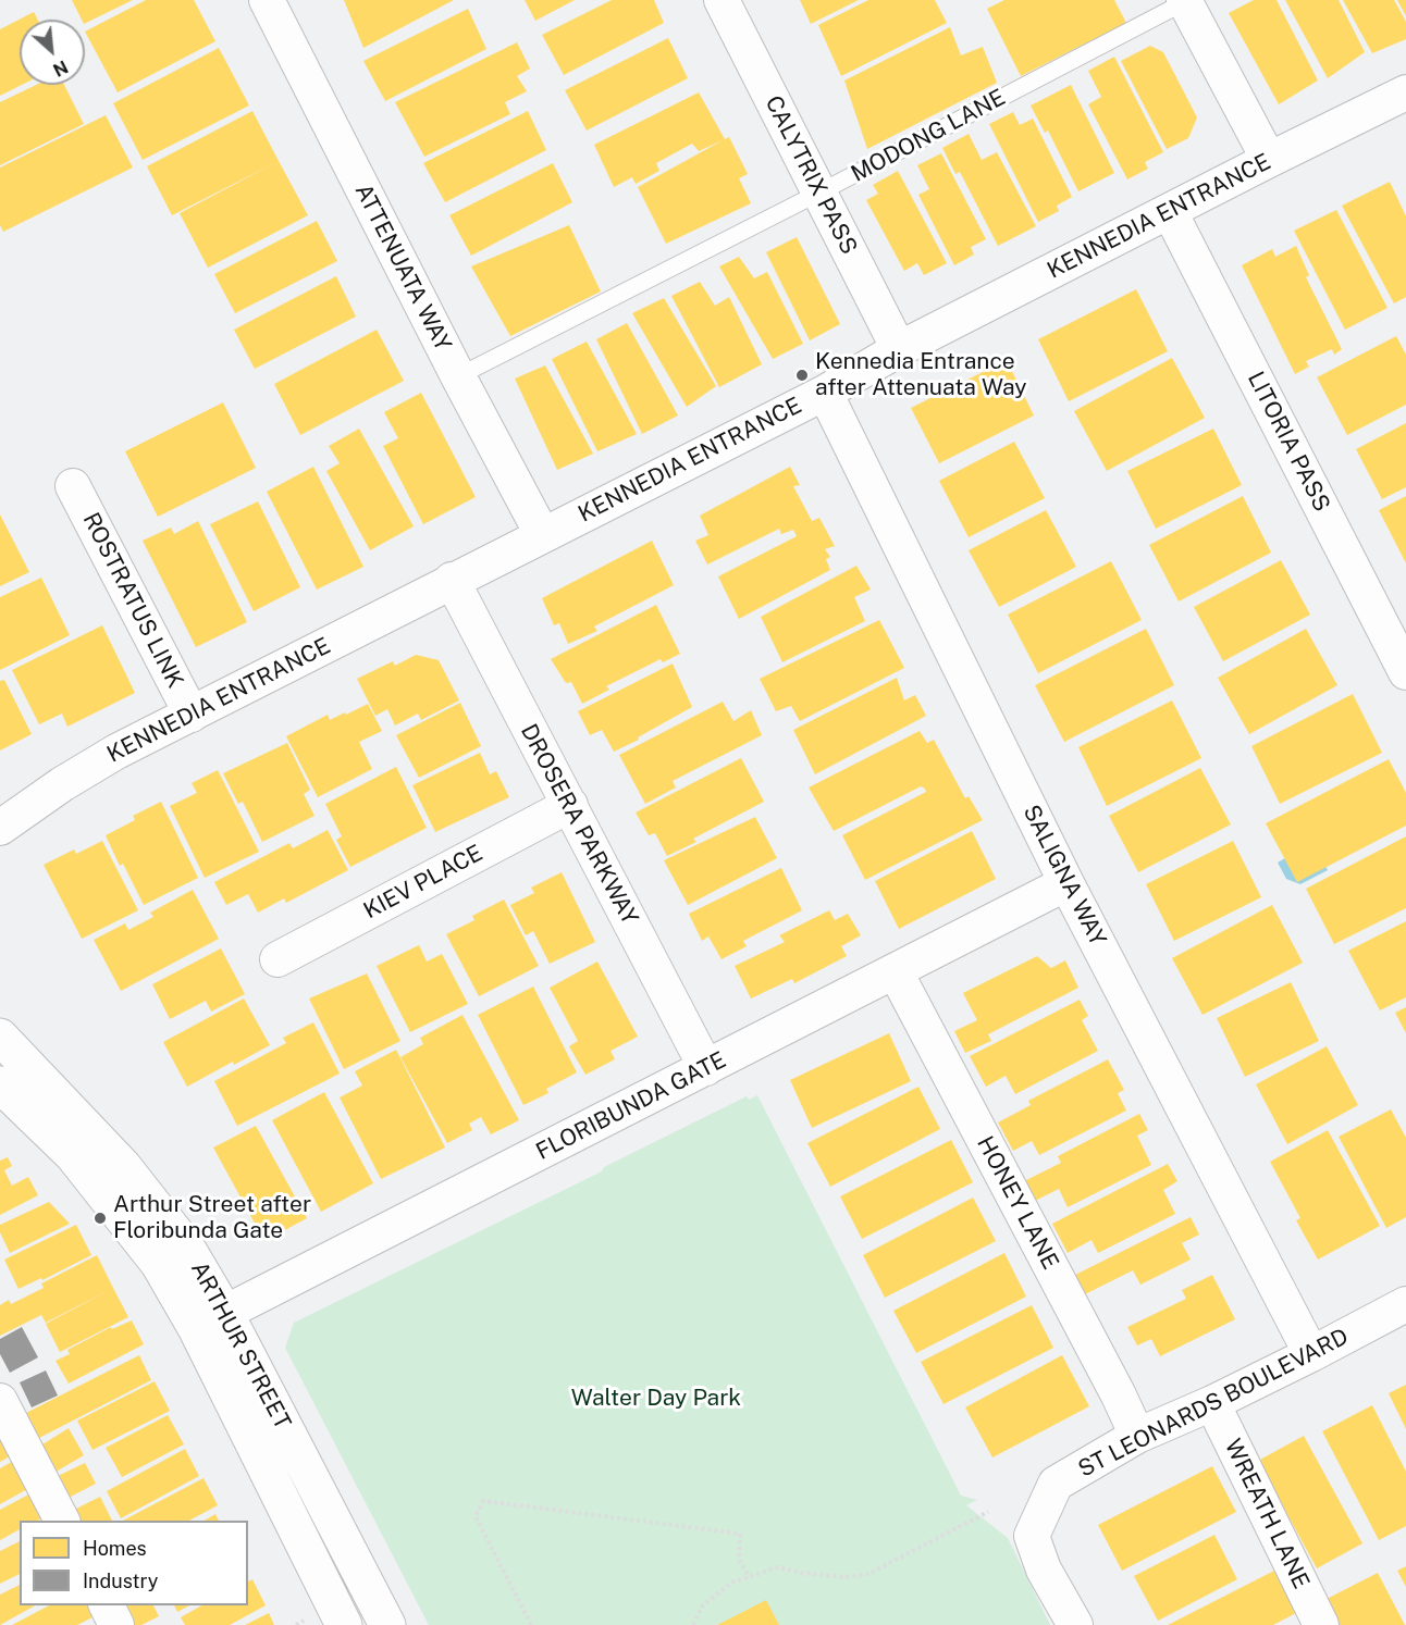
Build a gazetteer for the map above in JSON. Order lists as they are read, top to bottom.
{
  "streets": {
    "street": [
      "CALYTRIX PASS",
      "KENNEDIA ENTRANCE",
      "ATTENUATA WAY",
      "LITORIA PASS",
      "ROSTRATUS LINK",
      "DROSERA PARKWAY",
      "SALIGNA WAY",
      "KIEV PLACE",
      "FLORIBUNDA GATE",
      "HONEY LANE",
      "ARTHUR STREET",
      "ST LEONARDS BOULEVARD",
      "WREATH LANE"
    ],
    "lane": ["MODONG LANE"]
  },
  "crossings": [
    ["MODONG LANE", "CALYTRIX PASS"],
    ["MODONG LANE", "ATTENUATA WAY"],
    ["CALYTRIX PASS", "KENNEDIA ENTRANCE"],
    ["KENNEDIA ENTRANCE", "ATTENUATA WAY"],
    ["KENNEDIA ENTRANCE", "LITORIA PASS"],
    ["KENNEDIA ENTRANCE", "ROSTRATUS LINK"],
    ["KENNEDIA ENTRANCE", "DROSERA PARKWAY"],
    ["KENNEDIA ENTRANCE", "SALIGNA WAY"],
    ["DROSERA PARKWAY", "KIEV PLACE"],
    ["DROSERA PARKWAY", "FLORIBUNDA GATE"],
    ["SALIGNA WAY", "FLORIBUNDA GATE"],
    ["SALIGNA WAY", "ST LEONARDS BOULEVARD"],
    ["FLORIBUNDA GATE", "HONEY LANE"],
    ["FLORIBUNDA GATE", "ARTHUR STREET"],
    ["HONEY LANE", "ST LEONARDS BOULEVARD"],
    ["ST LEONARDS BOULEVARD", "WREATH LANE"]
  ],
  "parks": ["Walter Day Park"],
  "places": ["Kennedia Entrance after Attenuata Way", "Arthur Street after Floribunda Gate"],
  "legend": ["Homes", "Industry"],
  "north": "bottom right"
}
